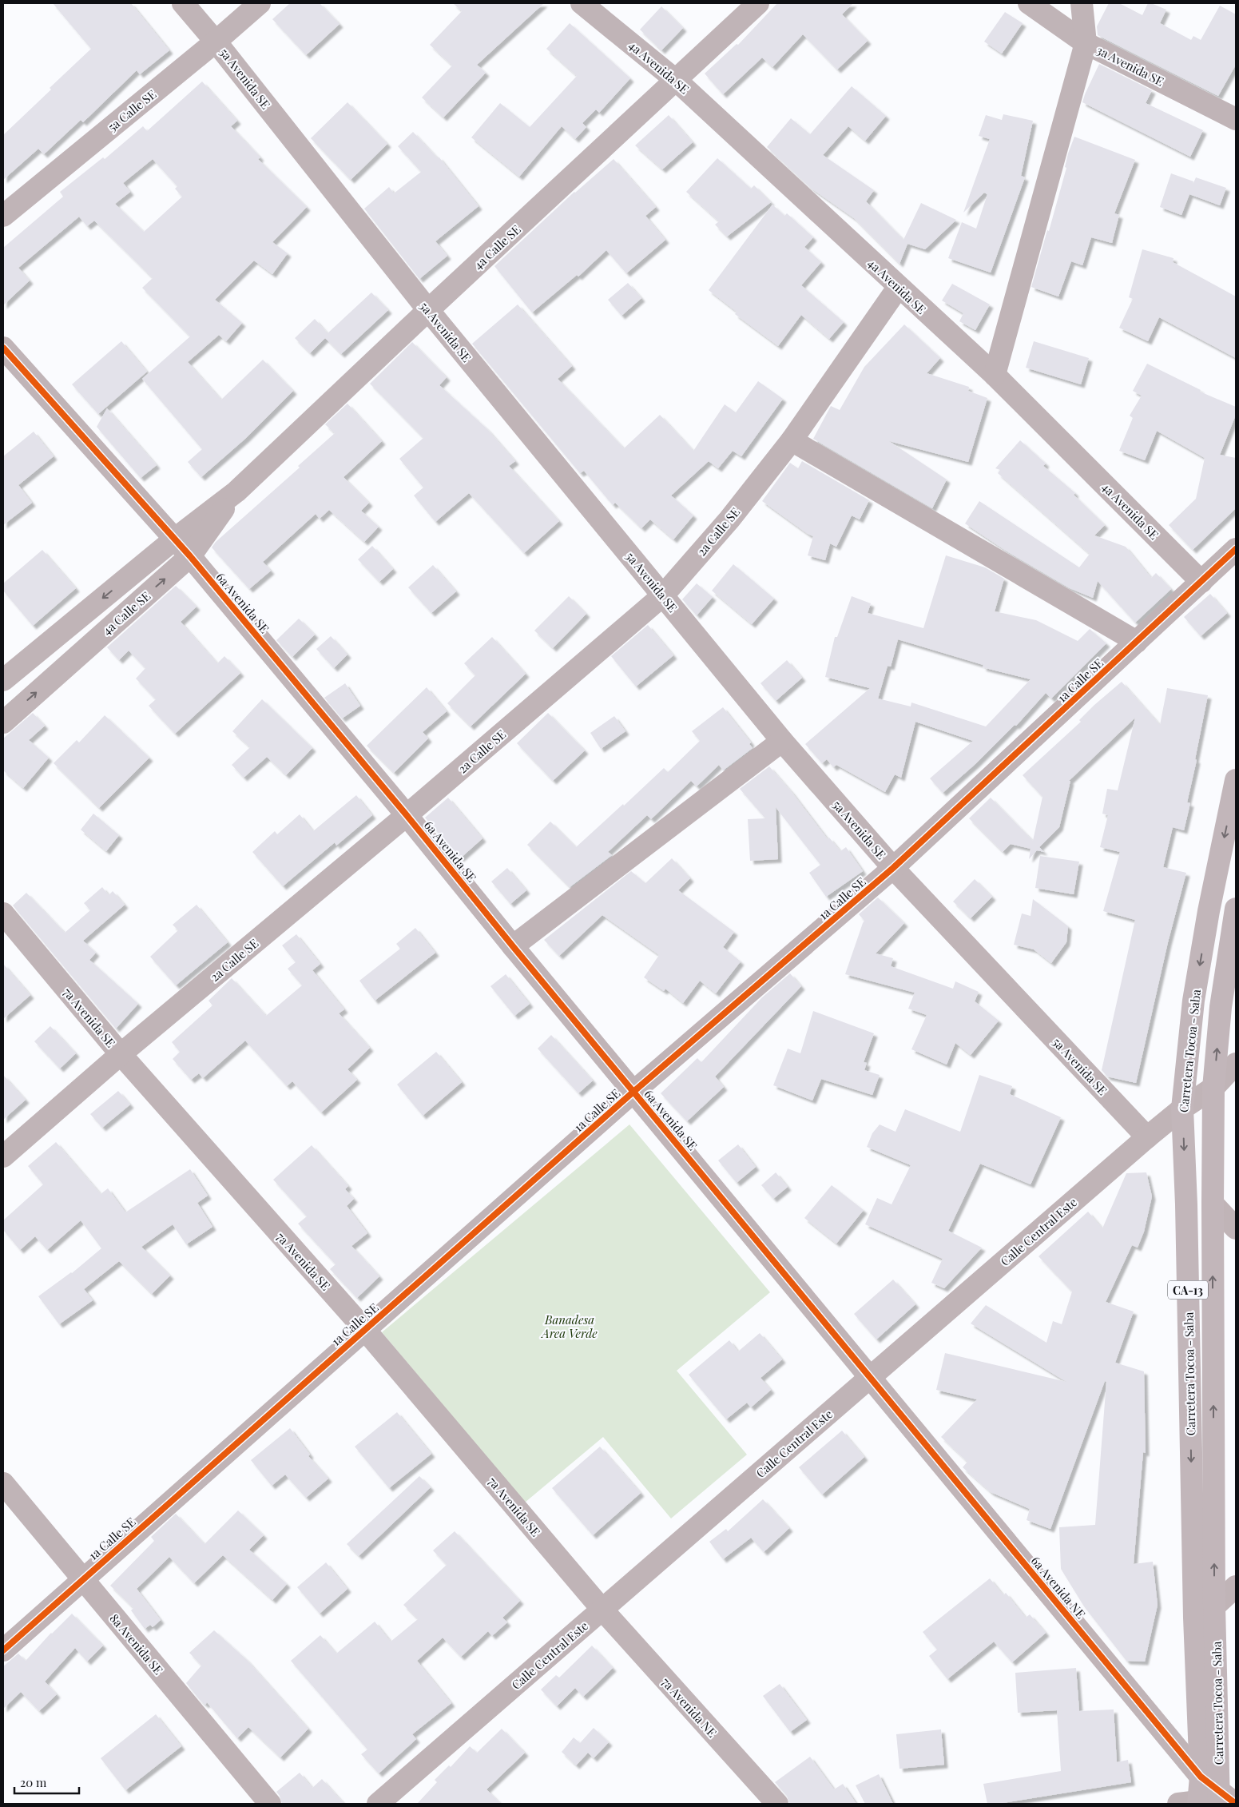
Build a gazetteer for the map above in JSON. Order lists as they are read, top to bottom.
{
  "streets": {
    "main road": ["Carretera Tocoa - Saba", "CA-13"],
    "street": [
      "3a Avenida SE",
      "4a Avenida SE",
      "5a Avenida SE",
      "5a Calle SE",
      "4a Calle SE",
      "2a Calle SE",
      "6a Avenida SE",
      "1a Calle SE",
      "7a Avenida SE",
      "Calle Central Este",
      "6a Avenida NE",
      "8a Avenida SE",
      "7a Avenida NE"
    ]
  },
  "crossings": [
    ["4a Avenida SE", "4a Calle SE"],
    ["4a Avenida SE", "2a Calle SE"],
    ["4a Avenida SE", "1a Calle SE"],
    ["5a Avenida SE", "5a Calle SE"],
    ["5a Avenida SE", "4a Calle SE"],
    ["5a Avenida SE", "2a Calle SE"],
    ["5a Avenida SE", "1a Calle SE"],
    ["5a Avenida SE", "Calle Central Este"],
    ["4a Calle SE", "6a Avenida SE"],
    ["2a Calle SE", "6a Avenida SE"],
    ["2a Calle SE", "7a Avenida SE"],
    ["6a Avenida SE", "1a Calle SE"],
    ["6a Avenida SE", "Calle Central Este"],
    ["6a Avenida SE", "6a Avenida NE"],
    ["1a Calle SE", "7a Avenida SE"],
    ["1a Calle SE", "8a Avenida SE"],
    ["7a Avenida SE", "Calle Central Este"],
    ["7a Avenida SE", "7a Avenida NE"],
    ["Carretera Tocoa - Saba", "Calle Central Este"],
    ["Carretera Tocoa - Saba", "6a Avenida NE"],
    ["Calle Central Este", "6a Avenida NE"],
    ["Calle Central Este", "7a Avenida NE"]
  ],
  "parks": ["Banadesa Area Verde"],
  "scale_bar": "20 m"
}
